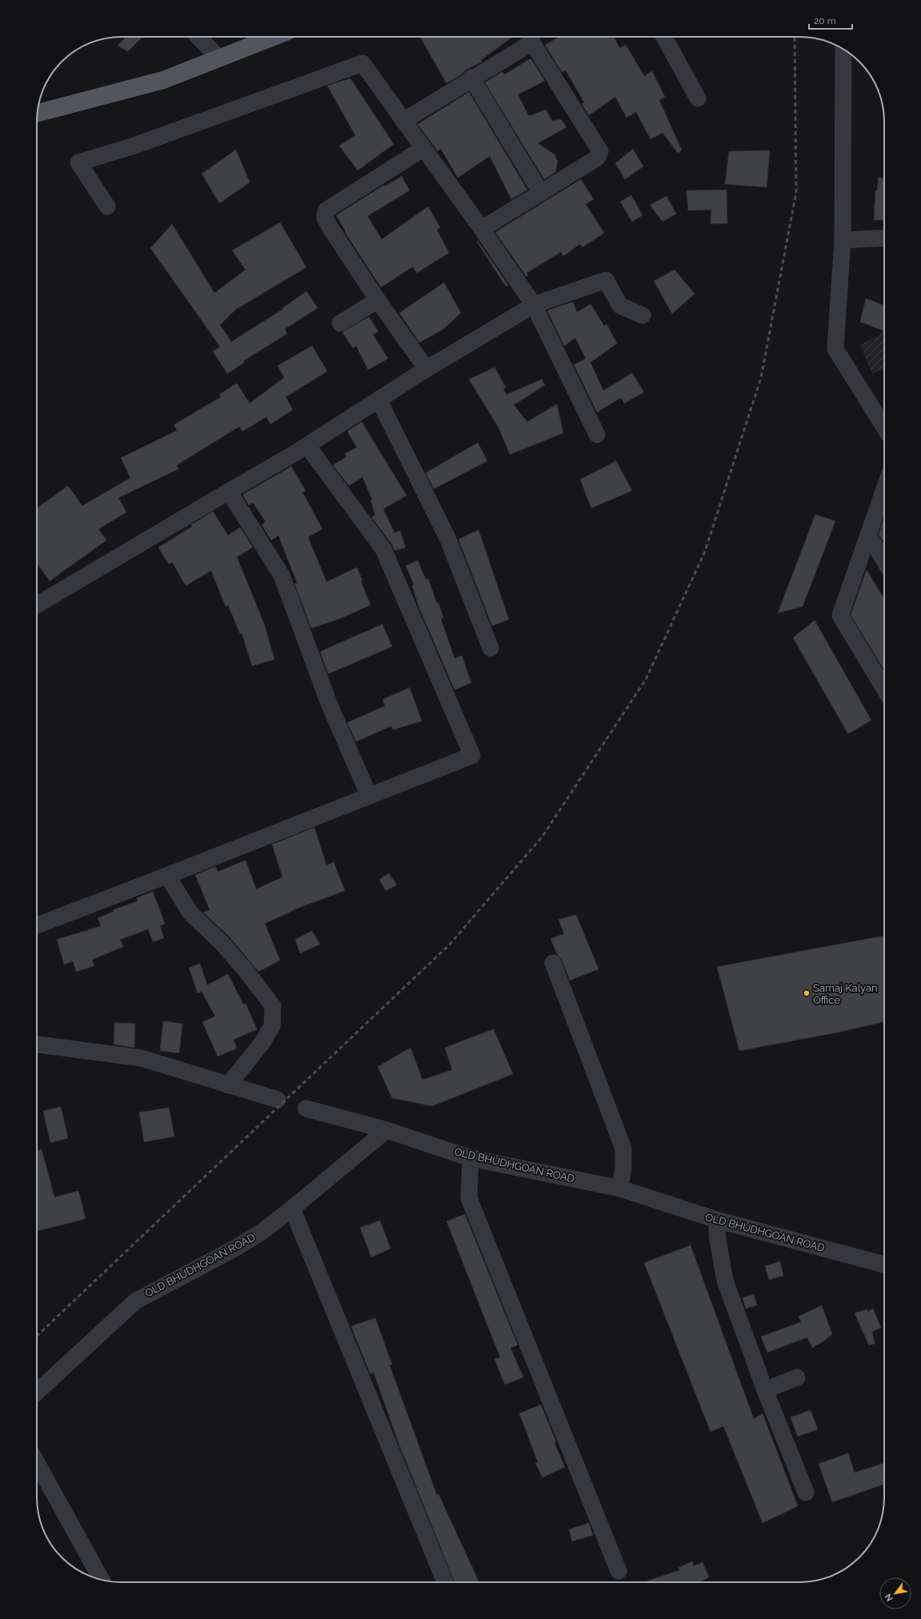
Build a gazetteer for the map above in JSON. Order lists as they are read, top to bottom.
{
  "streets": {
    "street": ["OLD BHUDHGOAN ROAD"]
  },
  "places": ["Samaj Kalyan Office"],
  "scale_bar": "20 m",
  "north": "bottom left"
}
